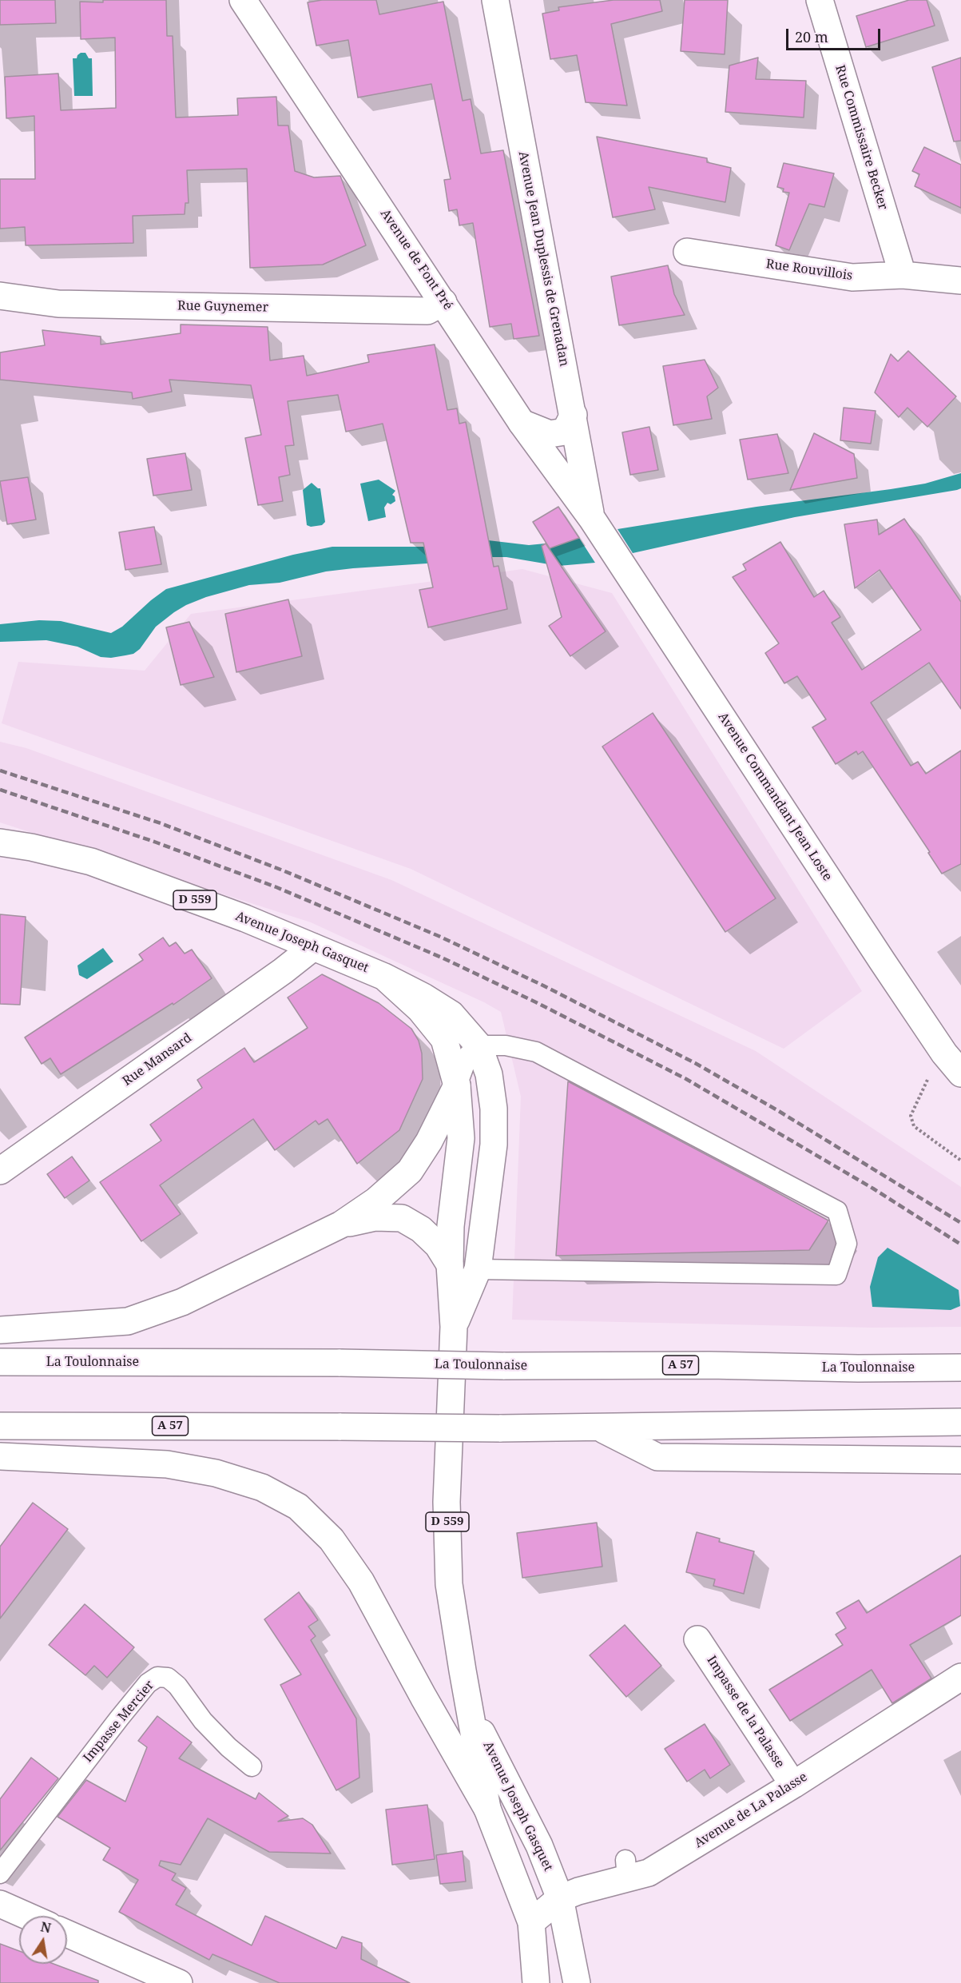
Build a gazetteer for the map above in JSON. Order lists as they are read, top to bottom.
{
  "streets": {
    "main road": [
      "Rue Commissaire Becker",
      "Avenue Jean Duplessis de Grenadan",
      "Avenue de Font Pré",
      "Rue Rouvillois",
      "Rue Guynemer",
      "Avenue Commandant Jean Loste",
      "D 559",
      "Avenue Joseph Gasquet",
      "Rue Mansard",
      "La Toulonnaise",
      "A 57",
      "Impasse de la Palasse",
      "Avenue de La Palasse"
    ],
    "lane": ["Impasse Mercier"]
  },
  "crossings": [
    ["Rue Commissaire Becker", "Rue Rouvillois"],
    ["Avenue Jean Duplessis de Grenadan", "Avenue de Font Pré"],
    ["Avenue Jean Duplessis de Grenadan", "Avenue Commandant Jean Loste"],
    ["Avenue de Font Pré", "Rue Guynemer"],
    ["Avenue de Font Pré", "Avenue Commandant Jean Loste"],
    ["Avenue Joseph Gasquet", "Rue Mansard"],
    ["Avenue Joseph Gasquet", "Avenue de La Palasse"],
    ["Impasse de la Palasse", "Avenue de La Palasse"]
  ],
  "scale_bar": "20 m",
  "north": "top"
}
